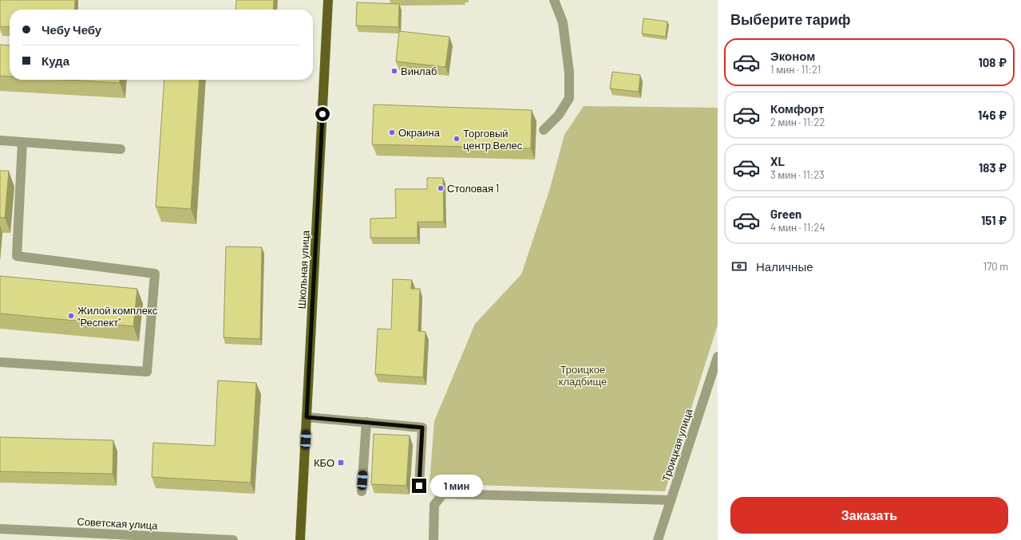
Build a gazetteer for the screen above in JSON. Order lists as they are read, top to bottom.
{
  "streets": {
    "main road": ["Школьная улица"],
    "street": ["Троицкая улица", "Советская улица"]
  },
  "parks": ["Троицкое кладбище"],
  "places": {
    "other": [
      "Винлаб",
      "Окраина",
      "Торговый центр Велес",
      "Столовая 1",
      "Жилой комплекс \"Респект\""
    ],
    "transit": ["КБО"]
  },
  "page": {
    "heading": "Выберите тариф",
    "banner": ["Чебу Чебу", "Куда"],
    "list": [
      {
        "name": "Эконом",
        "note": "1 мин · 11:21",
        "value": "108 ₽"
      },
      {
        "name": "Комфорт",
        "note": "2 мин · 11:22",
        "value": "146 ₽"
      },
      {
        "name": "XL",
        "note": "3 мин · 11:23",
        "value": "183 ₽"
      },
      {
        "name": "Green",
        "note": "4 мин · 11:24",
        "value": "151 ₽"
      }
    ],
    "pay": ["Наличные", "170 m"],
    "bubble": "1 мин",
    "buttons": "Заказать"
  }
}
